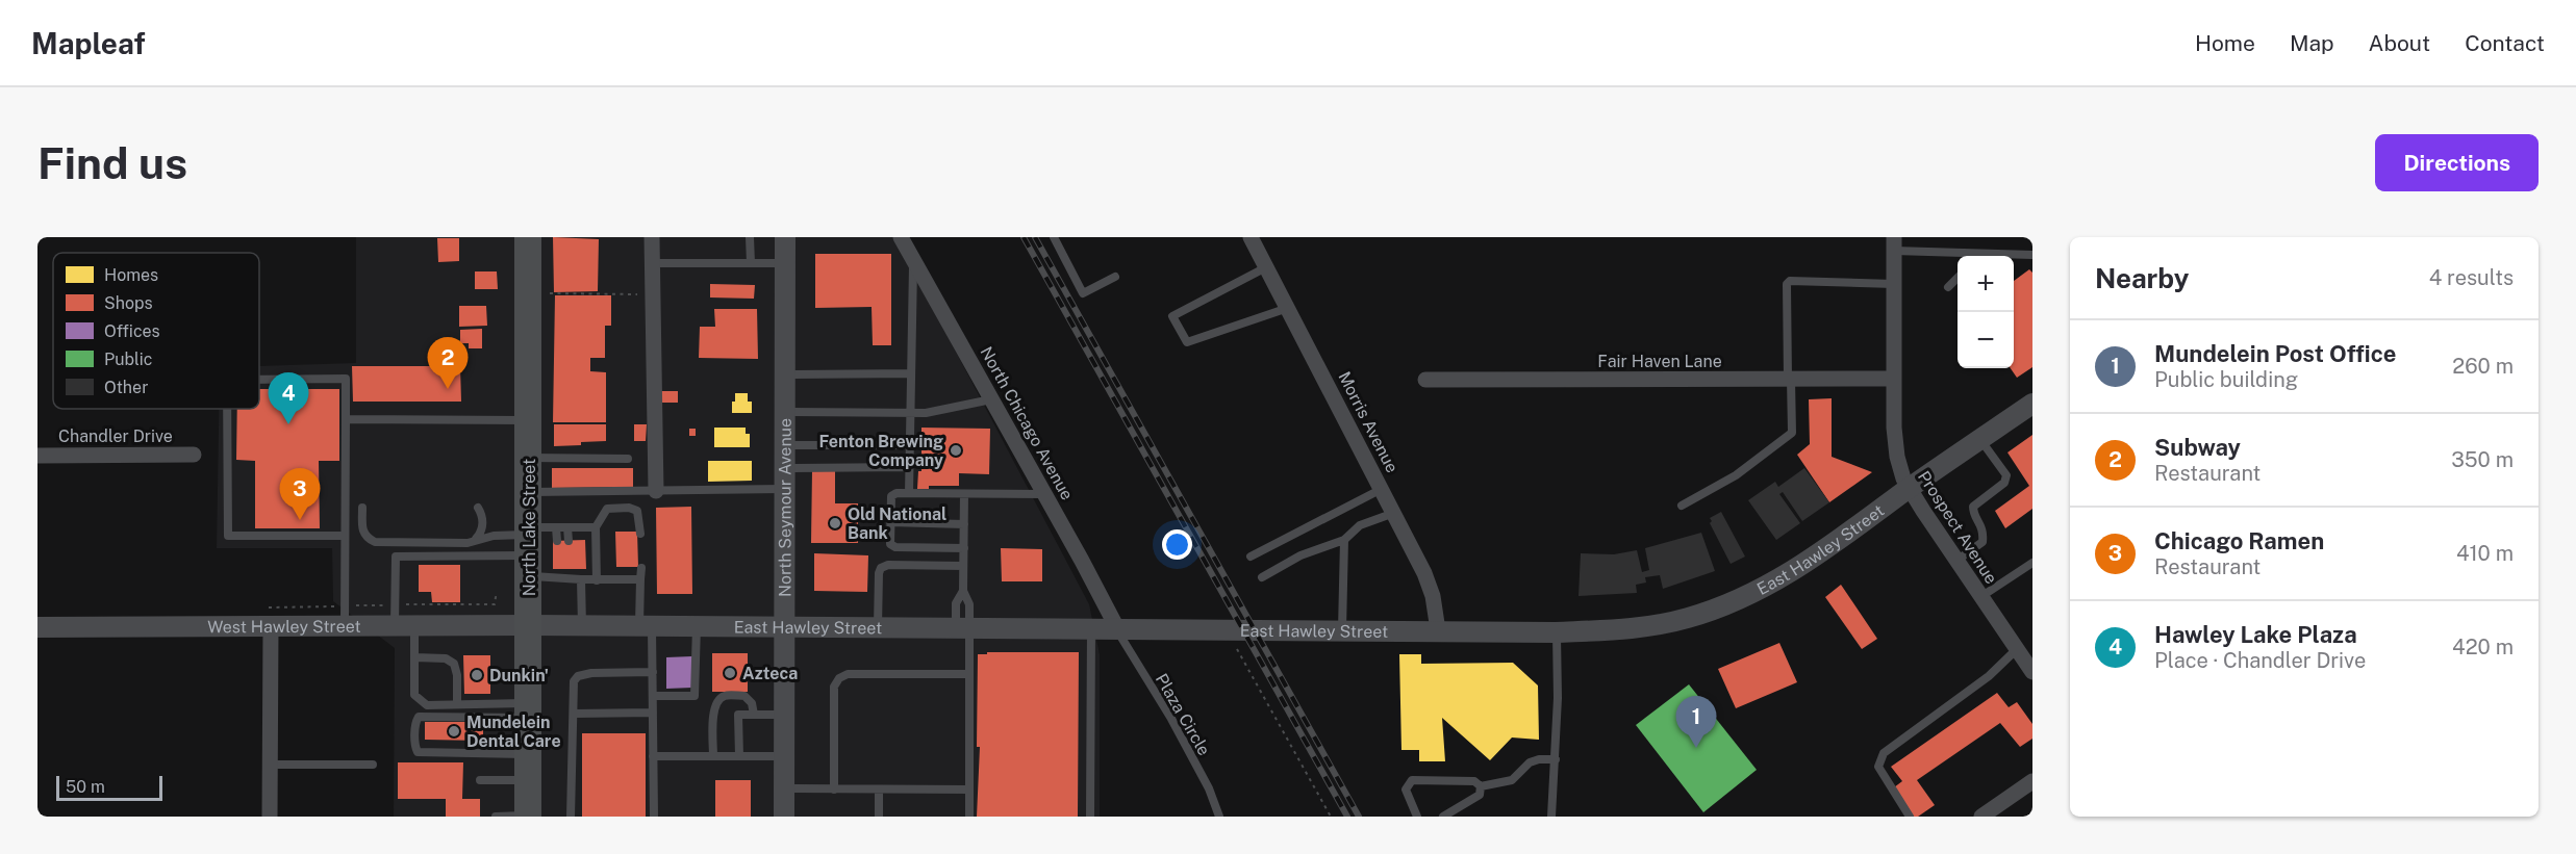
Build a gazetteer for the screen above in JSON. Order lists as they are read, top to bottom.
{
  "streets": {
    "main road": ["North Lake Street"],
    "street": [
      "Fair Haven Lane",
      "Morris Avenue",
      "North Chicago Avenue",
      "Chandler Drive",
      "North Seymour Avenue",
      "Prospect Avenue",
      "East Hawley Street",
      "West Hawley Street"
    ],
    "lane": ["Plaza Circle"]
  },
  "crossings": [
    ["Fair Haven Lane", "Prospect Avenue"],
    ["Morris Avenue", "East Hawley Street"],
    ["North Chicago Avenue", "East Hawley Street"],
    ["North Chicago Avenue", "Plaza Circle"],
    ["North Seymour Avenue", "East Hawley Street"],
    ["North Lake Street", "East Hawley Street"],
    ["North Lake Street", "West Hawley Street"],
    ["Prospect Avenue", "East Hawley Street"],
    ["East Hawley Street", "West Hawley Street"],
    ["East Hawley Street", "Plaza Circle"]
  ],
  "places": [
    "Fenton Brewing Company",
    "Old National Bank",
    "Azteca",
    "Dunkin'",
    "Mundelein Dental Care"
  ],
  "legend": [
    "Homes",
    "Shops",
    "Offices",
    "Public",
    "Other"
  ],
  "scale_bar": "50 m",
  "page": {
    "header": "Mapleaf",
    "nav": [
      "Home",
      "Map",
      "About",
      "Contact"
    ],
    "buttons": "Directions",
    "title": "Find us",
    "heading": ["Nearby", "4 results"],
    "map_buttons": ["+", "−"],
    "list": [
      {
        "mark": "1",
        "name": "Mundelein Post Office",
        "note": "Public building",
        "value": "260 m"
      },
      {
        "mark": "2",
        "name": "Subway",
        "note": "Restaurant",
        "value": "350 m"
      },
      {
        "mark": "3",
        "name": "Chicago Ramen",
        "note": "Restaurant",
        "value": "410 m"
      },
      {
        "mark": "4",
        "name": "Hawley Lake Plaza",
        "note": "Place · Chandler Drive",
        "value": "420 m"
      }
    ],
    "pins": [
      "2",
      "4",
      "3",
      "1"
    ],
    "scale": "50 m"
  }
}
